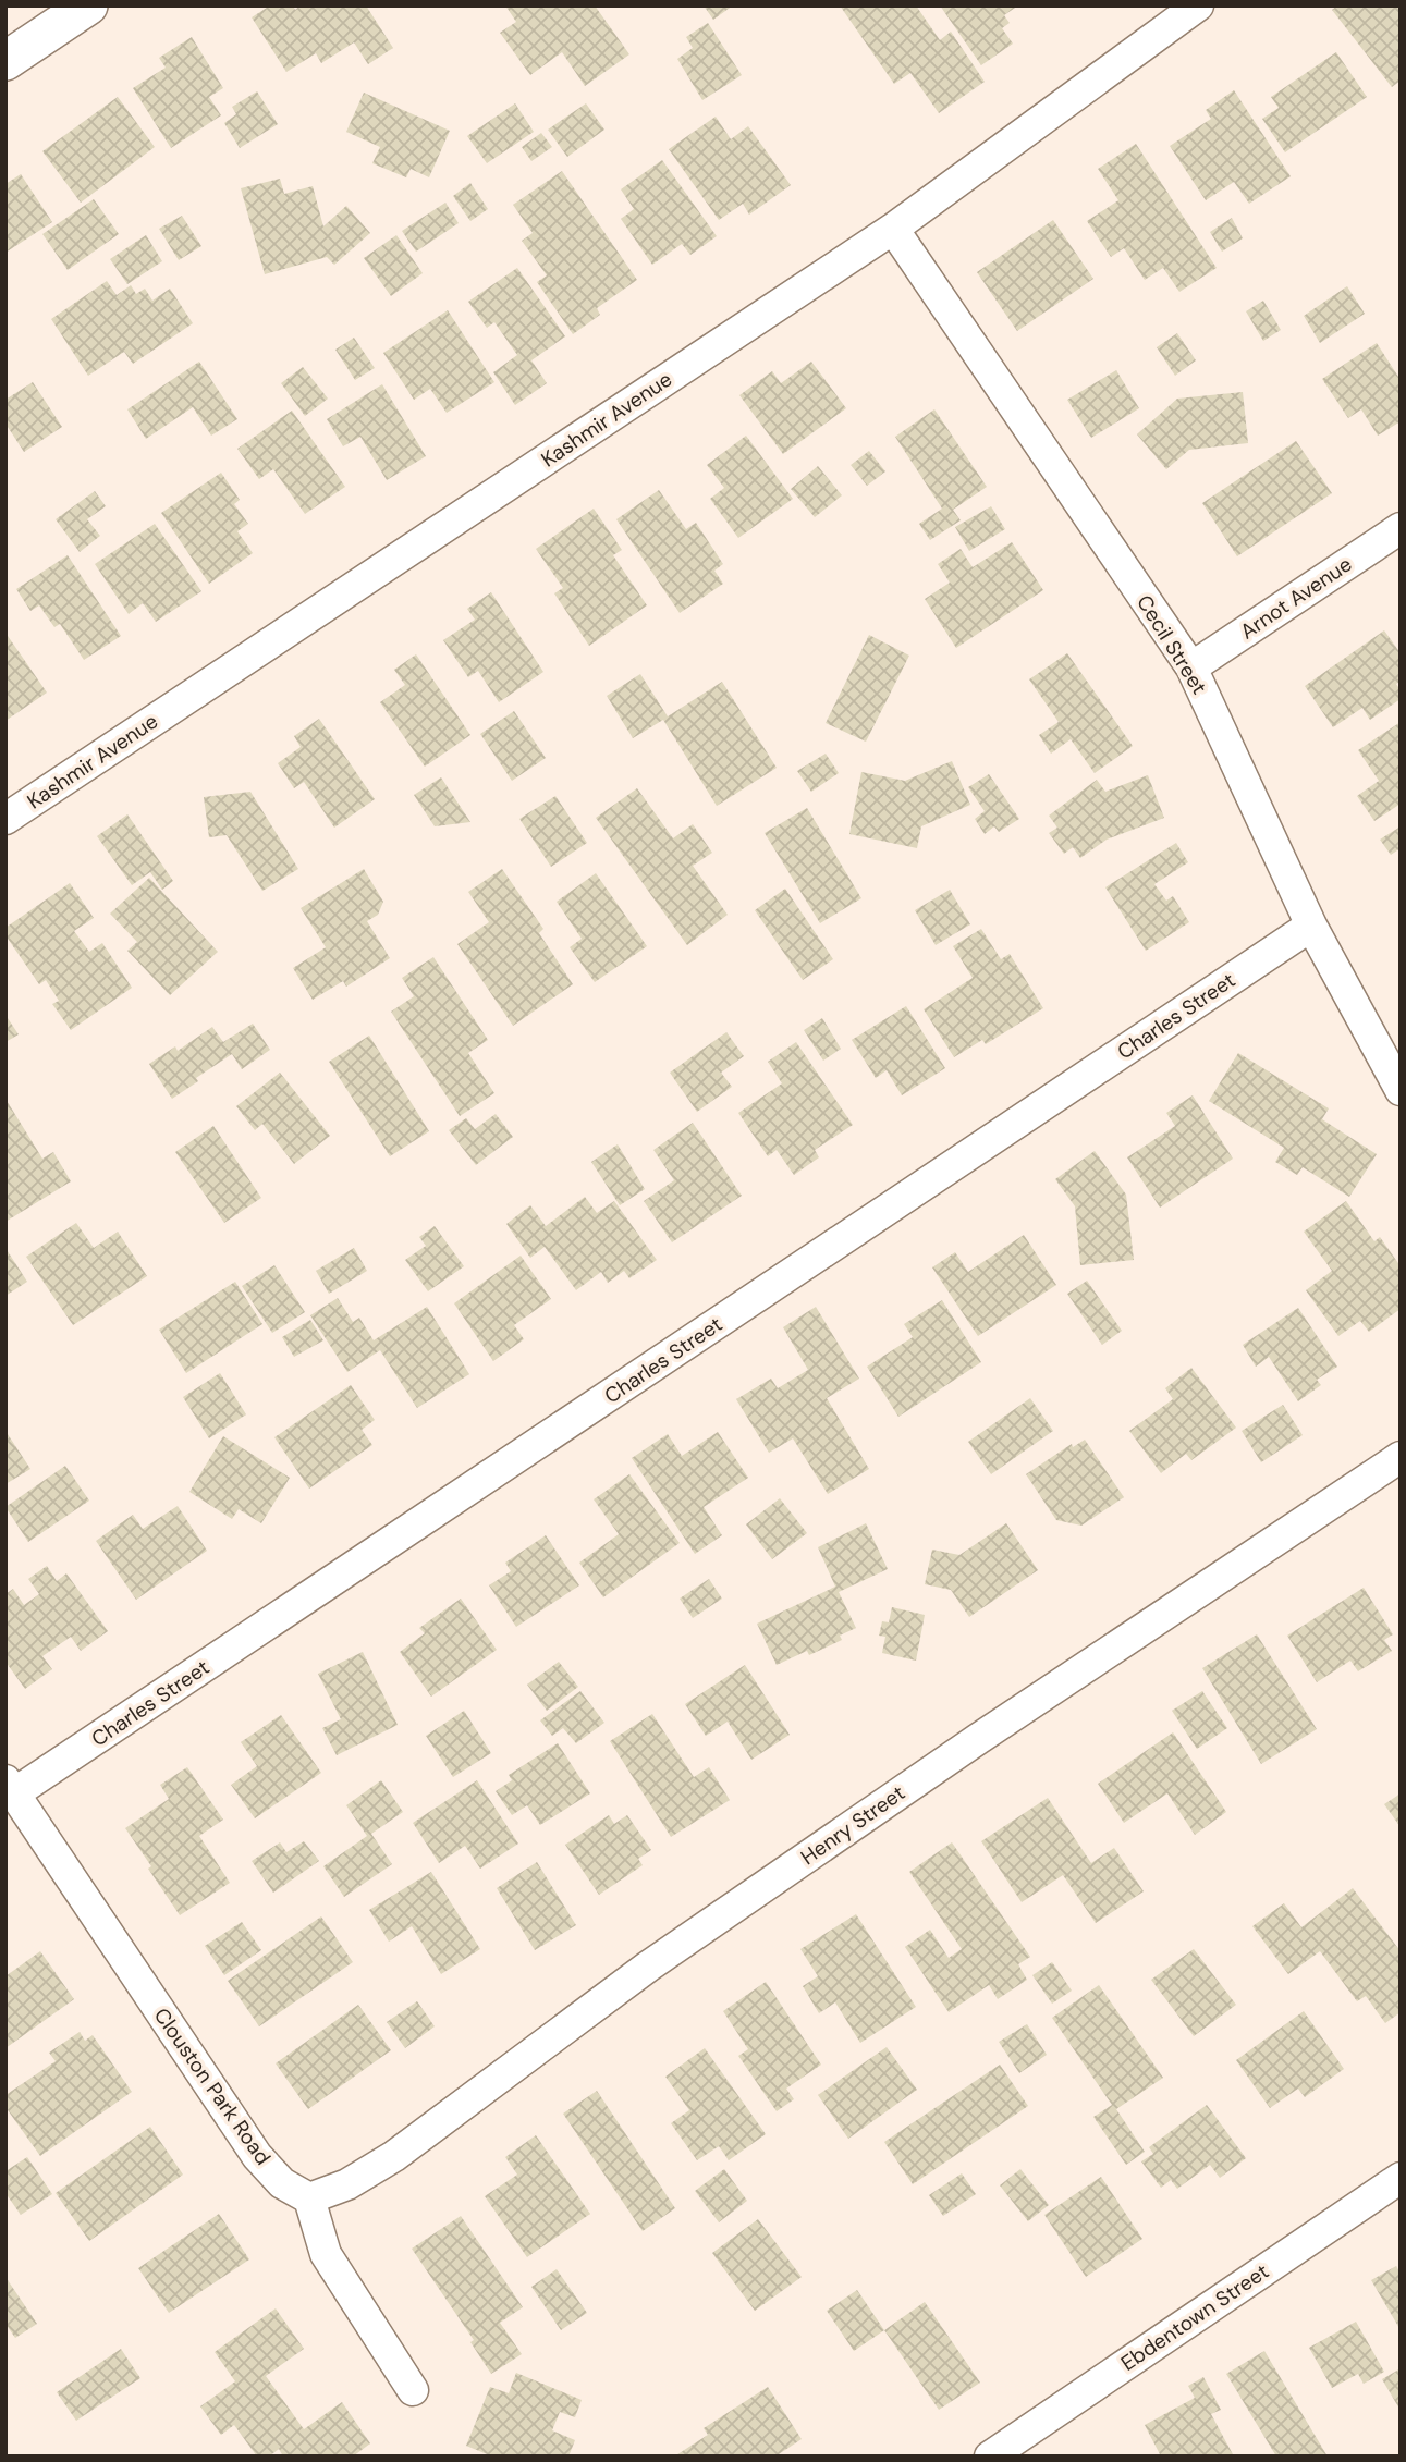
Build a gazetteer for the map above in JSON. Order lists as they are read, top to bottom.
{
  "streets": {
    "street": [
      "Kashmir Avenue",
      "Arnot Avenue",
      "Cecil Street",
      "Charles Street",
      "Henry Street",
      "Clouston Park Road",
      "Ebdentown Street"
    ]
  },
  "crossings": [
    ["Kashmir Avenue", "Cecil Street"],
    ["Arnot Avenue", "Cecil Street"],
    ["Cecil Street", "Charles Street"],
    ["Charles Street", "Clouston Park Road"],
    ["Henry Street", "Clouston Park Road"]
  ]
}
